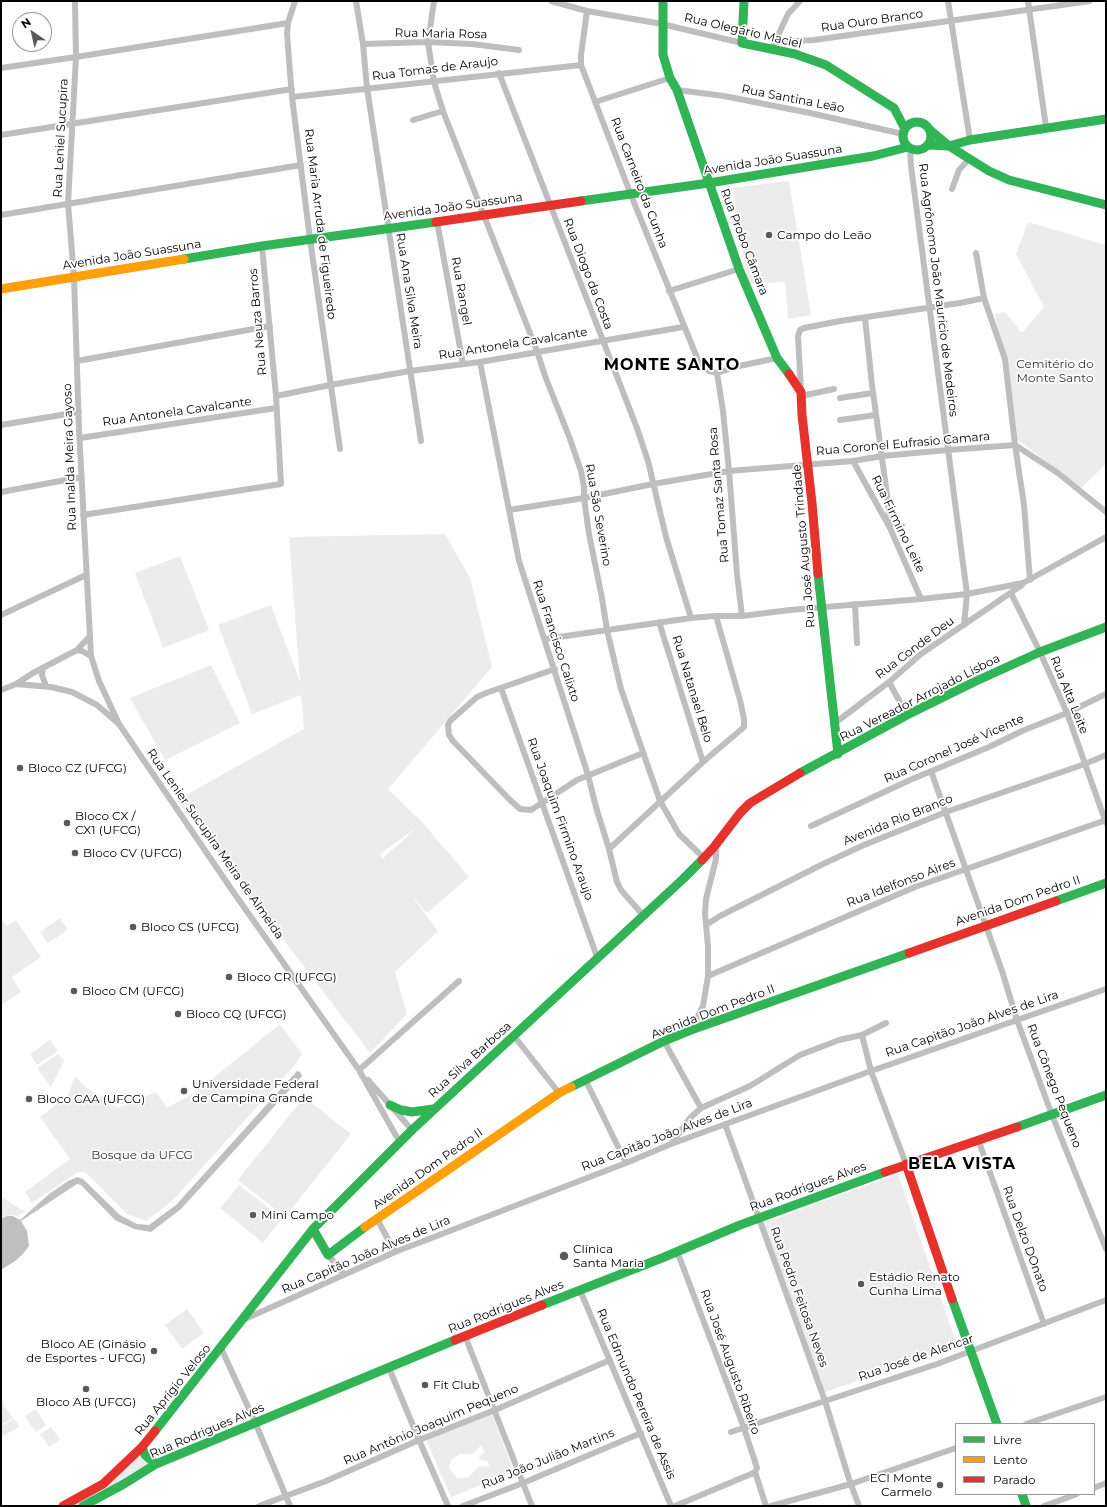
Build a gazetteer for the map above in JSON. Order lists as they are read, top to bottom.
{
  "streets": {
    "main road": [
      "Rua Olegário Maciel",
      "Avenida João Suassuna",
      "Rua Probo Câmara",
      "Rua José Augusto Trindade",
      "Rua Vereador Arrojado Lisboa",
      "Avenida Dom Pedro II",
      "Rua Silva Barbosa",
      "Rua Rodrigues Alves",
      "Rua Aprígio Veloso"
    ],
    "street": [
      "Rua Ouro Branco",
      "Rua Maria Rosa",
      "Rua Tomas de Araujo",
      "Rua Santina Leão",
      "Rua Leniel Sucupira",
      "Rua Carneiro da Cunha",
      "Rua Maria Arruda de Figueiredo",
      "Rua Diogo da Costa",
      "Rua Agrônomo João Maurício de Medeiros",
      "Rua Ana Silva Meira",
      "Rua Rangel",
      "Rua Neuza Barros",
      "Rua Antonela Cavalcante",
      "Rua Coronel Eufrasio Camara",
      "Rua Inalda Meira Gayoso",
      "Rua Tomaz Santa Rosa",
      "Rua São Severino",
      "Rua Firmino Leite",
      "Rua Francisco Calixto",
      "Rua Conde Deu",
      "Rua Natanael Belo",
      "Rua Alta Leite",
      "Rua Coronel José Vicente",
      "Rua Joaquim Firmino Araujo",
      "Avenida Rio Branco",
      "Rua Lenier Sucupira Meira de Almeida",
      "Rua Idelfonso Aires",
      "Rua Capitão João Alves de Lira",
      "Rua Cônego Pequeno",
      "Rua Delzo DOnato",
      "Rua Pedro Feitosa Neves",
      "Rua José de Alencar",
      "Rua José Augusto Ribeiro",
      "Rua Edmundo Pereira de Assis",
      "Rua Antônio Joaquim Pequeno",
      "Rua João Julião Martins"
    ]
  },
  "crossings": [
    ["Rua Ouro Branco", "Rua Olegário Maciel"],
    ["Rua Olegário Maciel", "Rua Santina Leão"],
    ["Rua Olegário Maciel", "Avenida João Suassuna"],
    ["Rua Olegário Maciel", "Rua Carneiro da Cunha"],
    ["Rua Olegário Maciel", "Rua Probo Câmara"],
    ["Rua Olegário Maciel", "Rua Agrônomo João Maurício de Medeiros"],
    ["Rua Maria Rosa", "Rua Ana Silva Meira"],
    ["Rua Maria Rosa", "Rua São Severino"],
    ["Rua Tomas de Araujo", "Rua Carneiro da Cunha"],
    ["Rua Tomas de Araujo", "Rua Maria Arruda de Figueiredo"],
    ["Rua Tomas de Araujo", "Rua Diogo da Costa"],
    ["Rua Tomas de Araujo", "Rua Ana Silva Meira"],
    ["Rua Tomas de Araujo", "Rua São Severino"],
    ["Rua Santina Leão", "Avenida João Suassuna"],
    ["Rua Santina Leão", "Rua Probo Câmara"],
    ["Rua Santina Leão", "Rua Agrônomo João Maurício de Medeiros"],
    ["Rua Leniel Sucupira", "Avenida João Suassuna"],
    ["Rua Leniel Sucupira", "Rua Inalda Meira Gayoso"],
    ["Avenida João Suassuna", "Rua Carneiro da Cunha"],
    ["Avenida João Suassuna", "Rua Maria Arruda de Figueiredo"],
    ["Avenida João Suassuna", "Rua Probo Câmara"],
    ["Avenida João Suassuna", "Rua Diogo da Costa"],
    ["Avenida João Suassuna", "Rua Agrônomo João Maurício de Medeiros"],
    ["Avenida João Suassuna", "Rua Ana Silva Meira"],
    ["Avenida João Suassuna", "Rua Rangel"],
    ["Avenida João Suassuna", "Rua Neuza Barros"],
    ["Avenida João Suassuna", "Rua Inalda Meira Gayoso"],
    ["Avenida João Suassuna", "Rua São Severino"],
    ["Rua Carneiro da Cunha", "Rua Antonela Cavalcante"],
    ["Rua Carneiro da Cunha", "Rua Tomaz Santa Rosa"],
    ["Rua Maria Arruda de Figueiredo", "Rua Antonela Cavalcante"],
    ["Rua Probo Câmara", "Rua José Augusto Trindade"],
    ["Rua Diogo da Costa", "Rua Antonela Cavalcante"],
    ["Rua Diogo da Costa", "Rua Coronel Eufrasio Camara"],
    ["Rua Agrônomo João Maurício de Medeiros", "Rua Coronel Eufrasio Camara"],
    ["Rua Agrônomo João Maurício de Medeiros", "Rua Conde Deu"],
    ["Rua Ana Silva Meira", "Rua Antonela Cavalcante"],
    ["Rua Rangel", "Rua Antonela Cavalcante"],
    ["Rua Neuza Barros", "Rua Antonela Cavalcante"],
    ["Rua Neuza Barros", "Rua Inalda Meira Gayoso"],
    ["Rua Antonela Cavalcante", "Rua Inalda Meira Gayoso"],
    ["Rua Antonela Cavalcante", "Rua São Severino"],
    ["Rua Antonela Cavalcante", "Rua Francisco Calixto"],
    ["Rua Coronel Eufrasio Camara", "Rua Tomaz Santa Rosa"],
    ["Rua Coronel Eufrasio Camara", "Rua São Severino"],
    ["Rua Coronel Eufrasio Camara", "Rua Firmino Leite"],
    ["Rua Coronel Eufrasio Camara", "Rua José Augusto Trindade"],
    ["Rua Coronel Eufrasio Camara", "Rua Francisco Calixto"],
    ["Rua Inalda Meira Gayoso", "Rua Lenier Sucupira Meira de Almeida"],
    ["Rua São Severino", "Rua Silva Barbosa"],
    ["Rua José Augusto Trindade", "Rua Conde Deu"],
    ["Rua José Augusto Trindade", "Rua Vereador Arrojado Lisboa"],
    ["Rua Francisco Calixto", "Rua Silva Barbosa"],
    ["Rua Conde Deu", "Rua Alta Leite"],
    ["Rua Alta Leite", "Rua Vereador Arrojado Lisboa"],
    ["Rua Alta Leite", "Rua Coronel José Vicente"],
    ["Rua Alta Leite", "Avenida Rio Branco"],
    ["Rua Alta Leite", "Rua Idelfonso Aires"],
    ["Rua Vereador Arrojado Lisboa", "Rua Silva Barbosa"],
    ["Rua Coronel José Vicente", "Rua Cônego Pequeno"],
    ["Rua Joaquim Firmino Araujo", "Rua Silva Barbosa"],
    ["Avenida Rio Branco", "Rua Cônego Pequeno"],
    ["Rua Lenier Sucupira Meira de Almeida", "Rua Silva Barbosa"],
    ["Rua Idelfonso Aires", "Rua Cônego Pequeno"],
    ["Avenida Dom Pedro II", "Rua Cônego Pequeno"],
    ["Rua Capitão João Alves de Lira", "Rua Silva Barbosa"],
    ["Rua Capitão João Alves de Lira", "Rua Cônego Pequeno"],
    ["Rua Capitão João Alves de Lira", "Rua Pedro Feitosa Neves"],
    ["Rua Silva Barbosa", "Rua Aprígio Veloso"],
    ["Rua Cônego Pequeno", "Rua Rodrigues Alves"],
    ["Rua Rodrigues Alves", "Rua Delzo DOnato"],
    ["Rua Rodrigues Alves", "Rua Pedro Feitosa Neves"],
    ["Rua Rodrigues Alves", "Rua José Augusto Ribeiro"],
    ["Rua Rodrigues Alves", "Rua Aprígio Veloso"],
    ["Rua Rodrigues Alves", "Rua Edmundo Pereira de Assis"],
    ["Rua Delzo DOnato", "Rua José de Alencar"],
    ["Rua Pedro Feitosa Neves", "Rua José de Alencar"],
    ["Rua José de Alencar", "Rua José Augusto Ribeiro"],
    ["Rua Edmundo Pereira de Assis", "Rua Antônio Joaquim Pequeno"],
    ["Rua Edmundo Pereira de Assis", "Rua João Julião Martins"]
  ],
  "districts": ["MONTE SANTO", "BELA VISTA"],
  "parks": ["Cemitério do Monte Santo", "Bosque da UFCG"],
  "places": [
    "Campo do Leão",
    "Bloco CZ (UFCG)",
    "Bloco CX / CX1 (UFCG)",
    "Bloco CV (UFCG)",
    "Bloco CS (UFCG)",
    "Bloco CR (UFCG)",
    "Bloco CM (UFCG)",
    "Bloco CQ (UFCG)",
    "Universidade Federal de Campina Grande",
    "Bloco CAA (UFCG)",
    "Mini Campo",
    "Clínica Santa Maria",
    "Estádio Renato Cunha Lima",
    "Bloco AE (Ginásio de Esportes - UFCG)",
    "Fit Club",
    "Bloco AB (UFCG)",
    "ECI Monte Carmelo"
  ],
  "legend": ["Livre", "Lento", "Parado"],
  "north": "top left"
}
